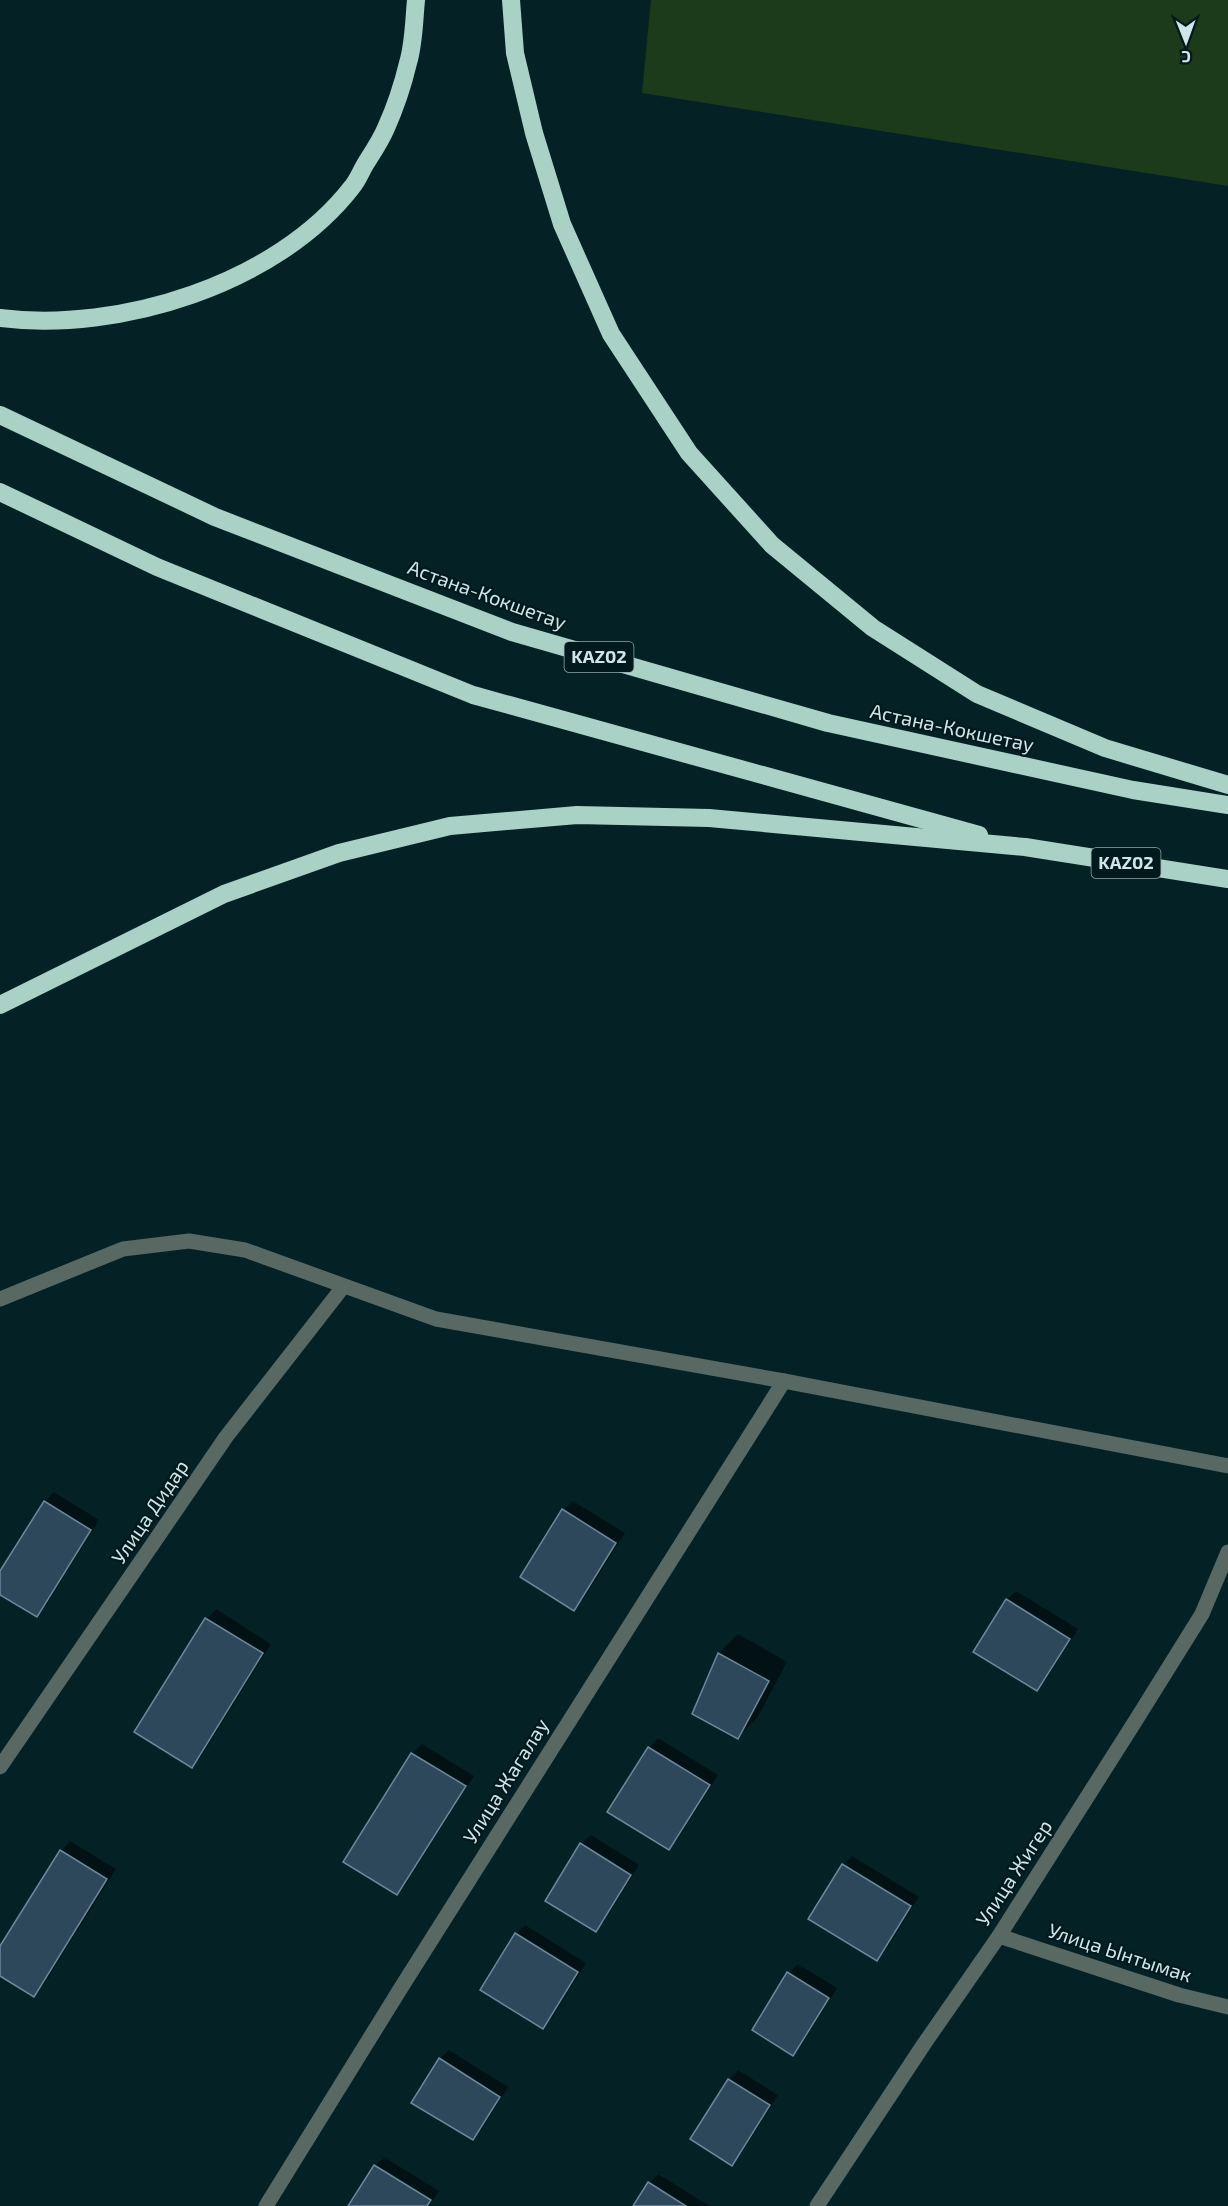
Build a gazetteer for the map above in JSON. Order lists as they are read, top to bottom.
{
  "streets": {
    "highway": ["Астана-Кокшетау", "KАZ02"],
    "street": [
      "Улица Дидар",
      "Улица Жагалау",
      "Улица Жигер",
      "Улица Ынтымак"
    ]
  },
  "crossings": [
    ["Улица Жигер", "Улица Ынтымак"]
  ],
  "north": "bottom"
}
